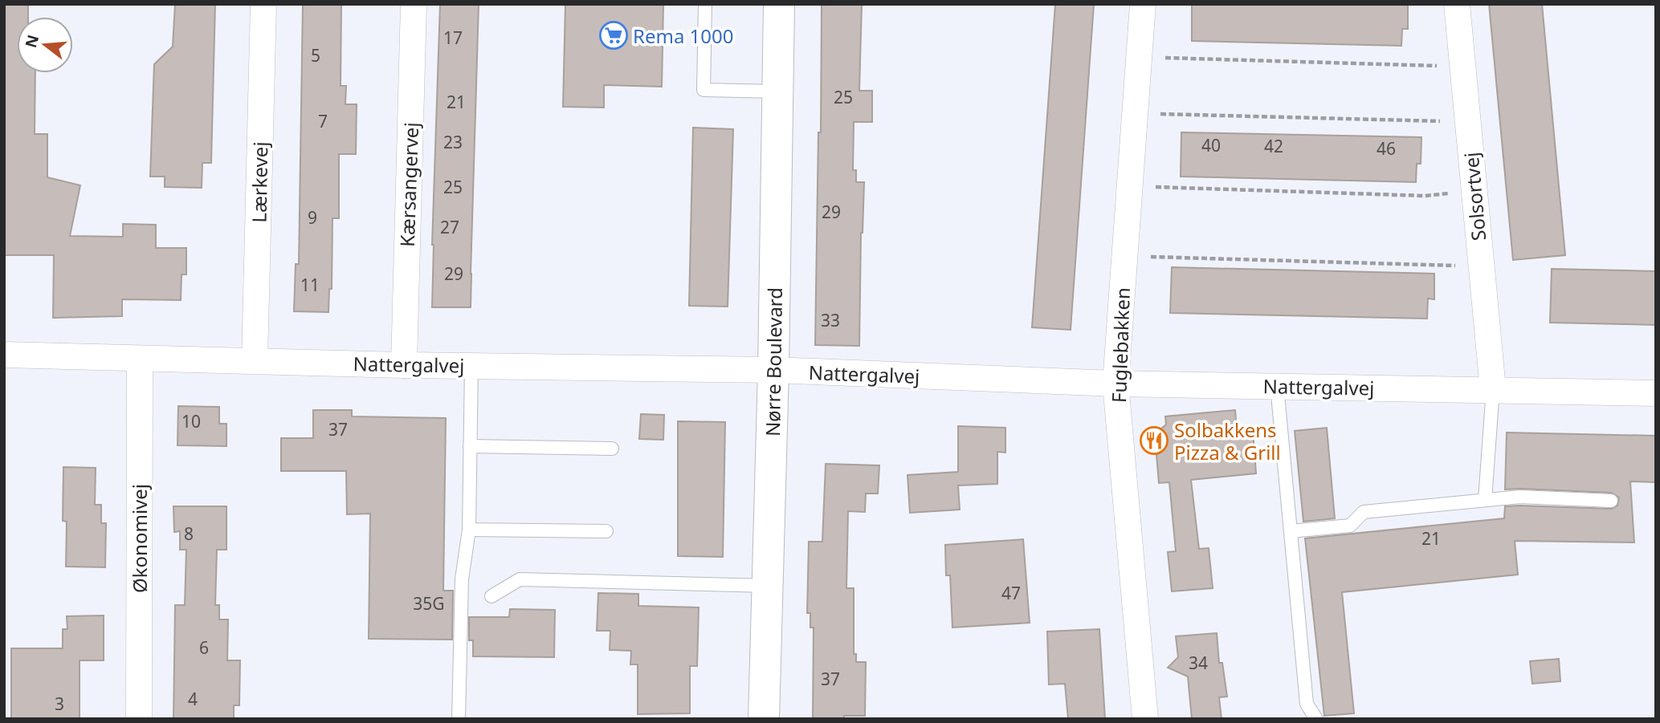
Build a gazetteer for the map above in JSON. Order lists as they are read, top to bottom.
{
  "streets": {
    "street": [
      "Lærkevej",
      "Kærsangervej",
      "Solsortvej",
      "Fuglebakken",
      "Nørre Boulevard",
      "Nattergalvej",
      "Økonomivej"
    ]
  },
  "crossings": [
    ["Lærkevej", "Nattergalvej"],
    ["Kærsangervej", "Nattergalvej"],
    ["Solsortvej", "Nattergalvej"],
    ["Fuglebakken", "Nattergalvej"],
    ["Nørre Boulevard", "Nattergalvej"],
    ["Nattergalvej", "Økonomivej"]
  ],
  "places": {
    "supermarket": ["Rema 1000"],
    "restaurant": ["Solbakkens Pizza & Grill"]
  },
  "house_numbers": [
    "17",
    "5",
    "25",
    "21",
    "7",
    "23",
    "40",
    "42",
    "46",
    "25",
    "29",
    "9",
    "27",
    "29",
    "11",
    "33",
    "10",
    "37",
    "8",
    "21",
    "47",
    "35G",
    "6",
    "34",
    "37",
    "4",
    "3"
  ],
  "north": "left"
}
